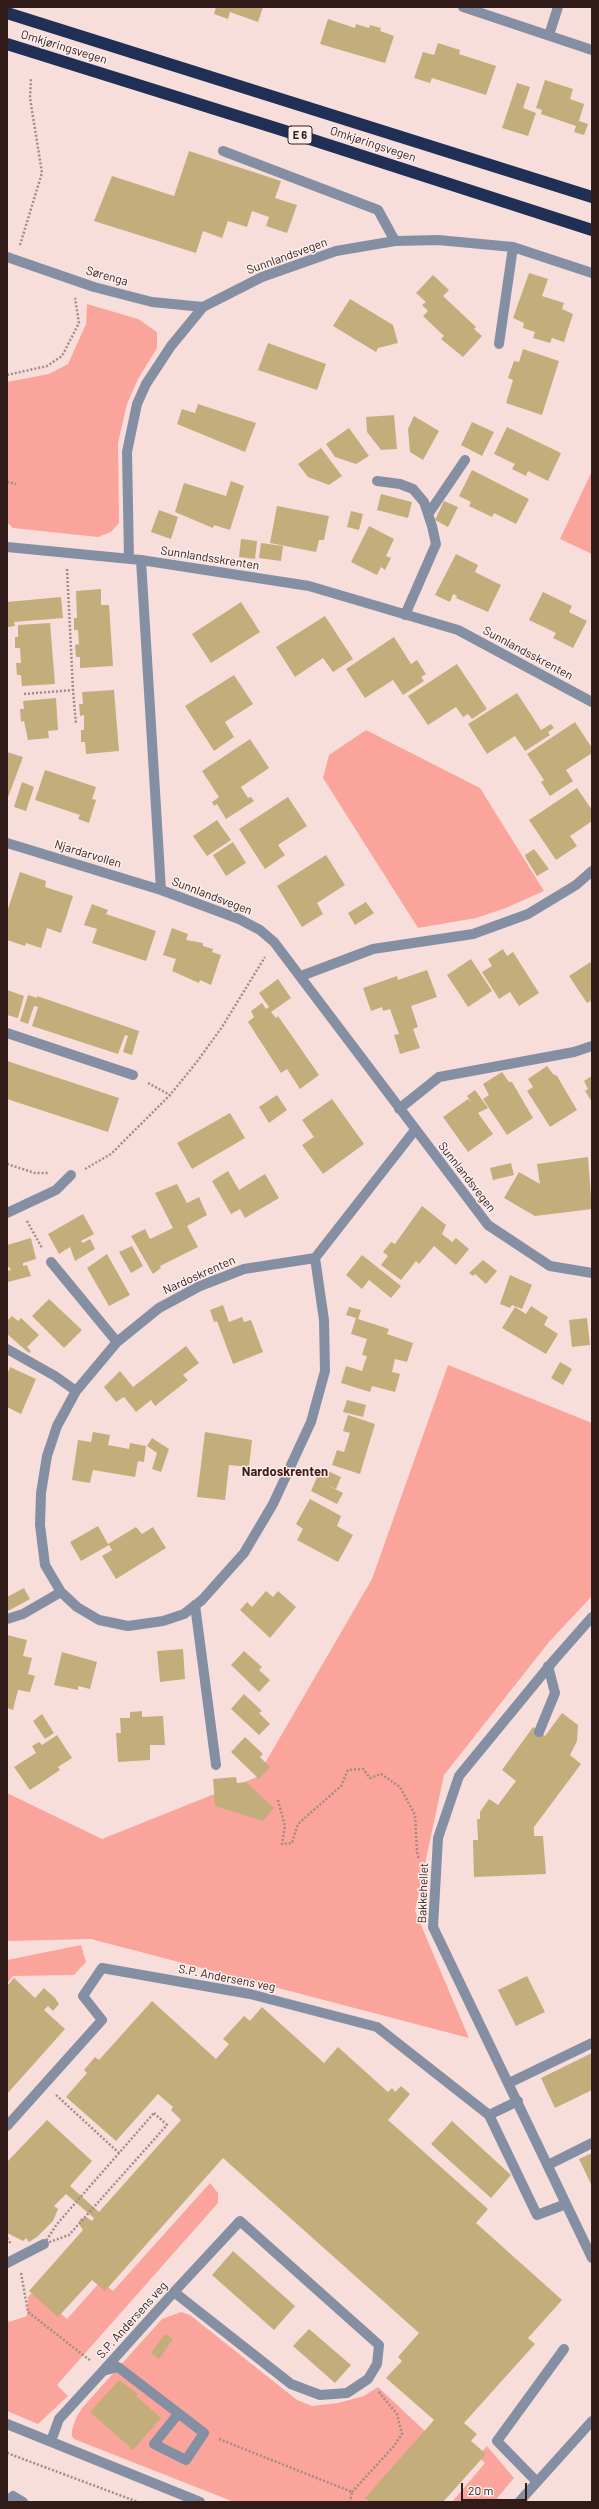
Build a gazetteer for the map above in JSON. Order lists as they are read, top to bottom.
{
  "streets": {
    "highway": ["Omkjøringsvegen", "E 6"],
    "street": [
      "Sunnlandsvegen",
      "Sørenga",
      "Sunnlandsskrenten",
      "Njardarvollen",
      "Nardoskrenten",
      "Bakkehellet",
      "S.P. Andersens veg"
    ]
  },
  "crossings": [
    ["Sunnlandsvegen", "Sørenga"],
    ["Sunnlandsvegen", "Sunnlandsskrenten"],
    ["Sunnlandsvegen", "Njardarvollen"]
  ],
  "districts": ["Nardoskrenten"],
  "scale_bar": "20 m"
}
